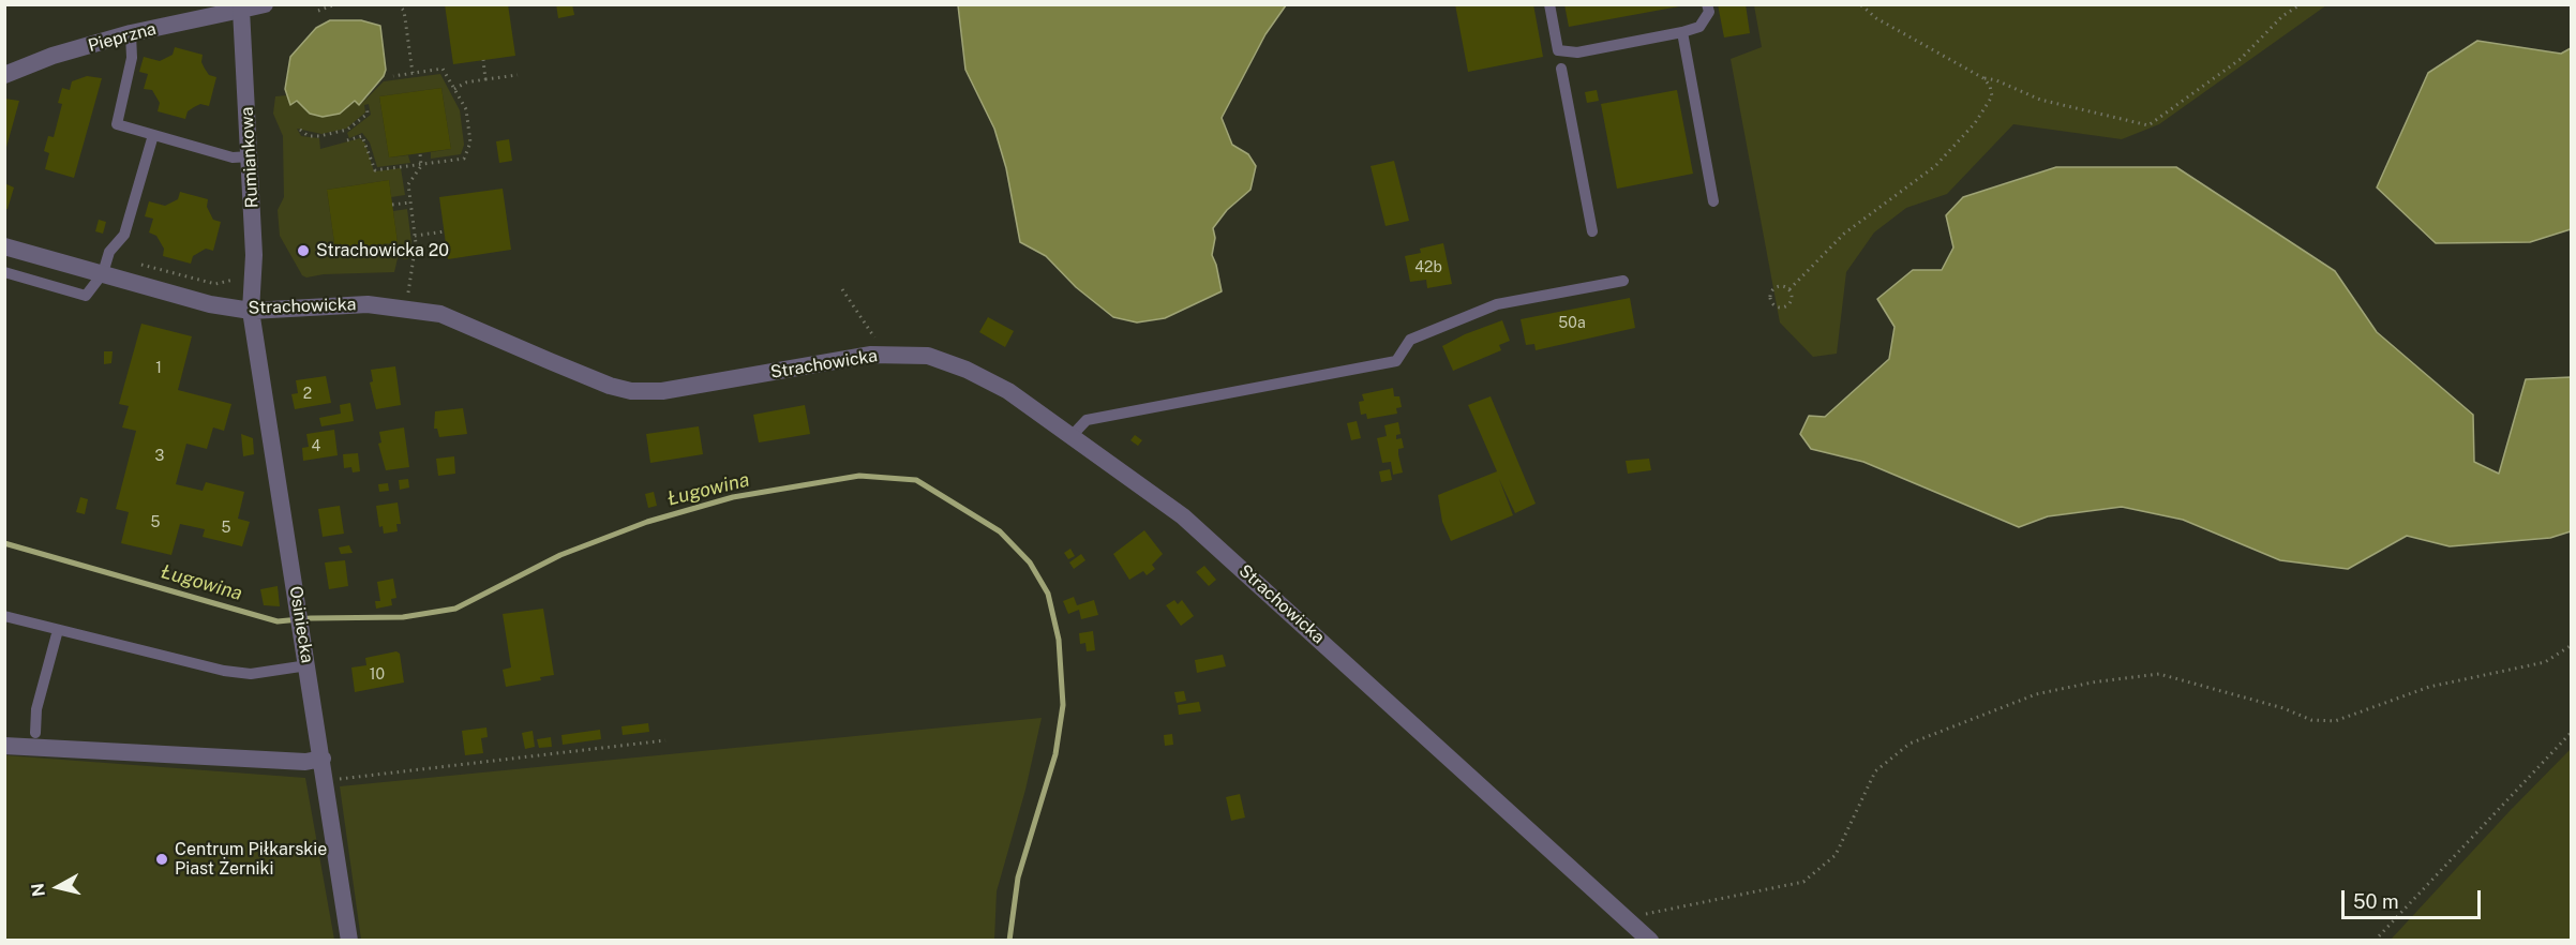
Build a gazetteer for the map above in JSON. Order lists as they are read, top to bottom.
{
  "streets": {
    "street": [
      "Pieprzna",
      "Rumiankowa",
      "Strachowicka",
      "Osiniecka"
    ]
  },
  "crossings": [
    ["Pieprzna", "Rumiankowa"],
    ["Rumiankowa", "Strachowicka"],
    ["Rumiankowa", "Osiniecka"],
    ["Strachowicka", "Osiniecka"]
  ],
  "water": ["Ługowina"],
  "places": ["Strachowicka 20", "Centrum Piłkarskie Piast Żerniki"],
  "house_numbers": [
    "42b",
    "50a",
    "1",
    "2",
    "4",
    "3",
    "5",
    "5",
    "10"
  ],
  "scale_bar": "50 m",
  "north": "left"
}
